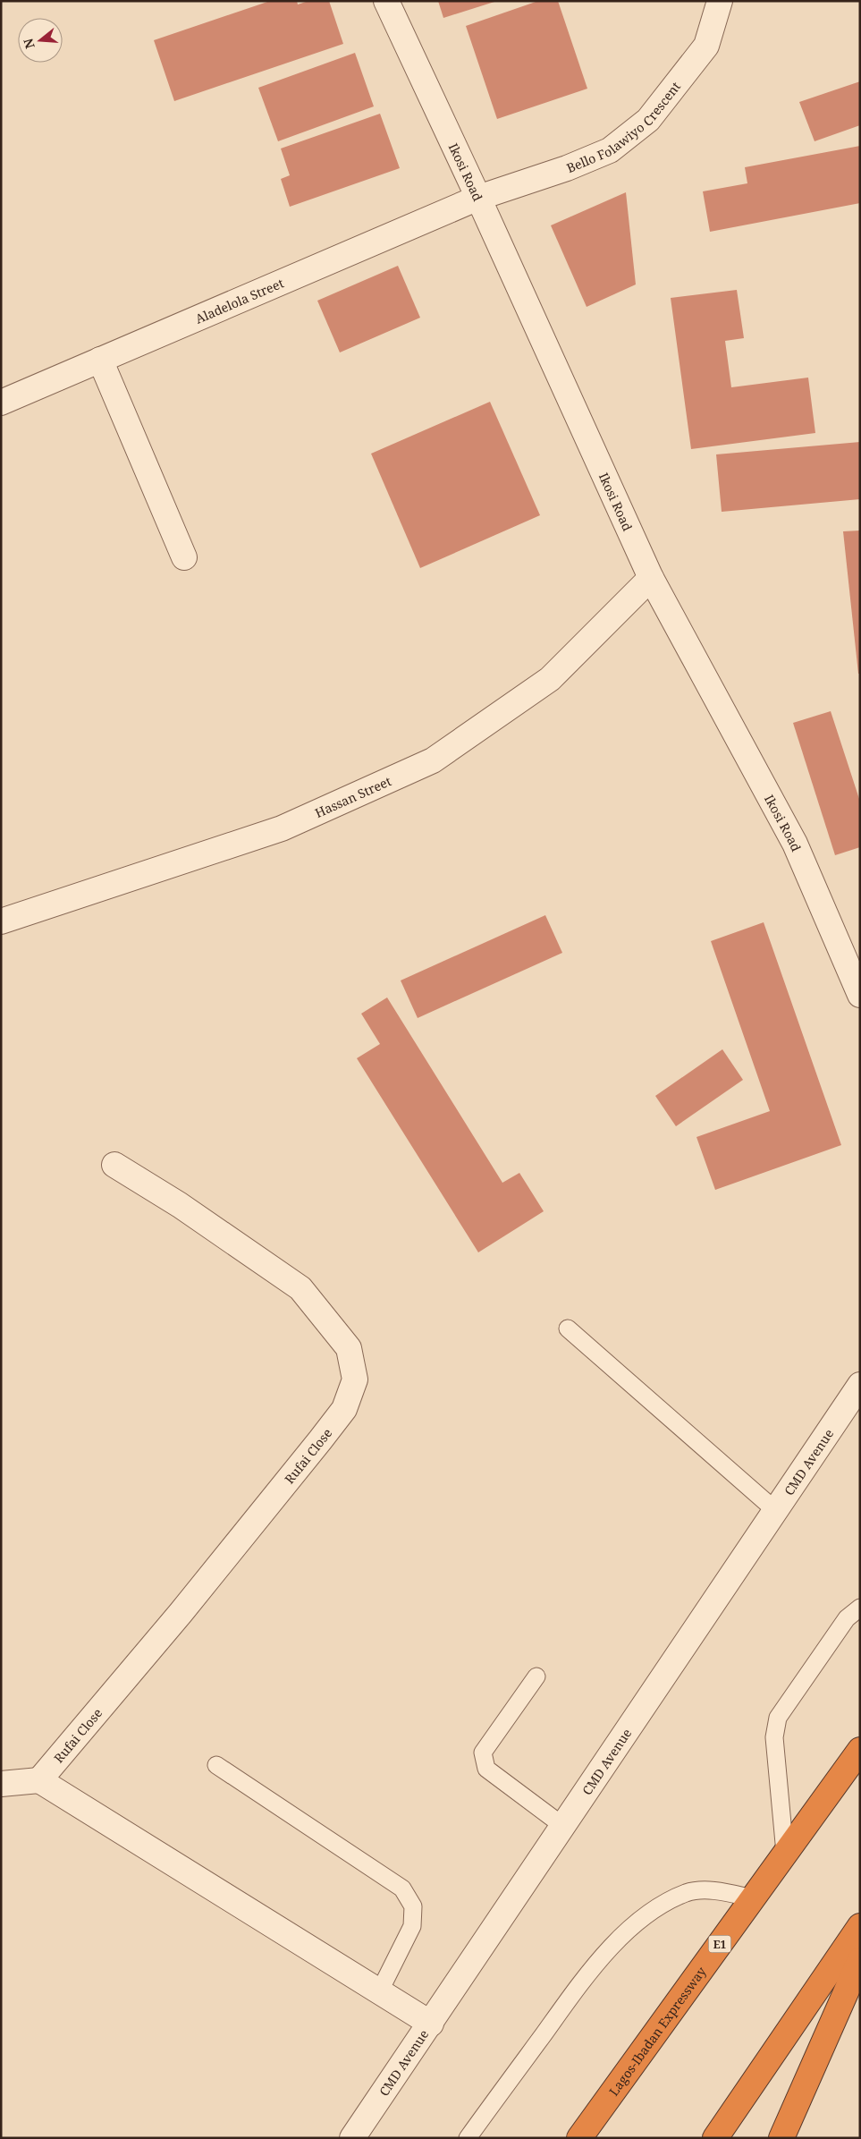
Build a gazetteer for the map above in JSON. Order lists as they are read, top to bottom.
{
  "streets": {
    "highway": ["E1", "Lagos-Ibadan Expressway"],
    "street": [
      "Bello Folawiyo Crescent",
      "Ikosi Road",
      "Aladelola Street",
      "Hassan Street",
      "Rufai Close",
      "CMD Avenue"
    ]
  },
  "crossings": [
    ["Bello Folawiyo Crescent", "Ikosi Road"],
    ["Bello Folawiyo Crescent", "Aladelola Street"],
    ["Ikosi Road", "Aladelola Street"],
    ["Ikosi Road", "Hassan Street"]
  ],
  "north": "left"
}
